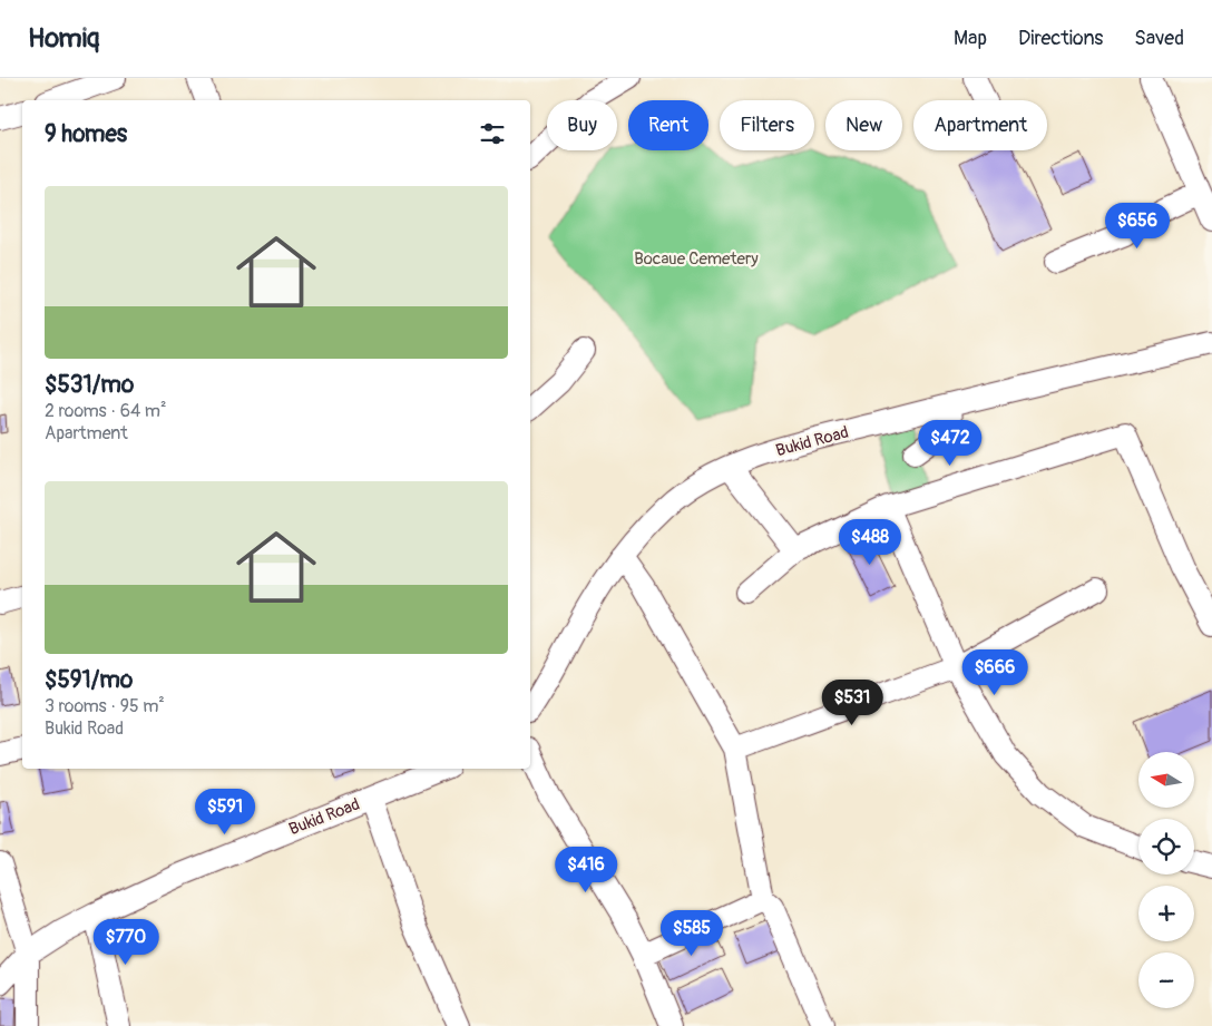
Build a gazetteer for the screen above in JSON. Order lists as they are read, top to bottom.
{
  "streets": {
    "street": ["Bukid Road"]
  },
  "parks": ["Bocaue Cemetery"],
  "north": "left",
  "page": {
    "header": "Homiq",
    "nav": ["Map", "Directions", "Saved"],
    "chip": [
      "Buy",
      "Rent",
      "Filters",
      "New",
      "Apartment"
    ],
    "heading": "9 homes",
    "list": [
      {
        "name": "$531/mo",
        "note": "2 rooms · 64 m² · Apartment"
      },
      {
        "name": "$591/mo",
        "note": "3 rooms · 95 m² · Bukid Road"
      }
    ],
    "price": [
      "$656",
      "$472",
      "$488",
      "$666",
      "$531",
      "$591",
      "$416",
      "$585",
      "$770"
    ],
    "map_buttons": ["+", "−"]
  }
}
